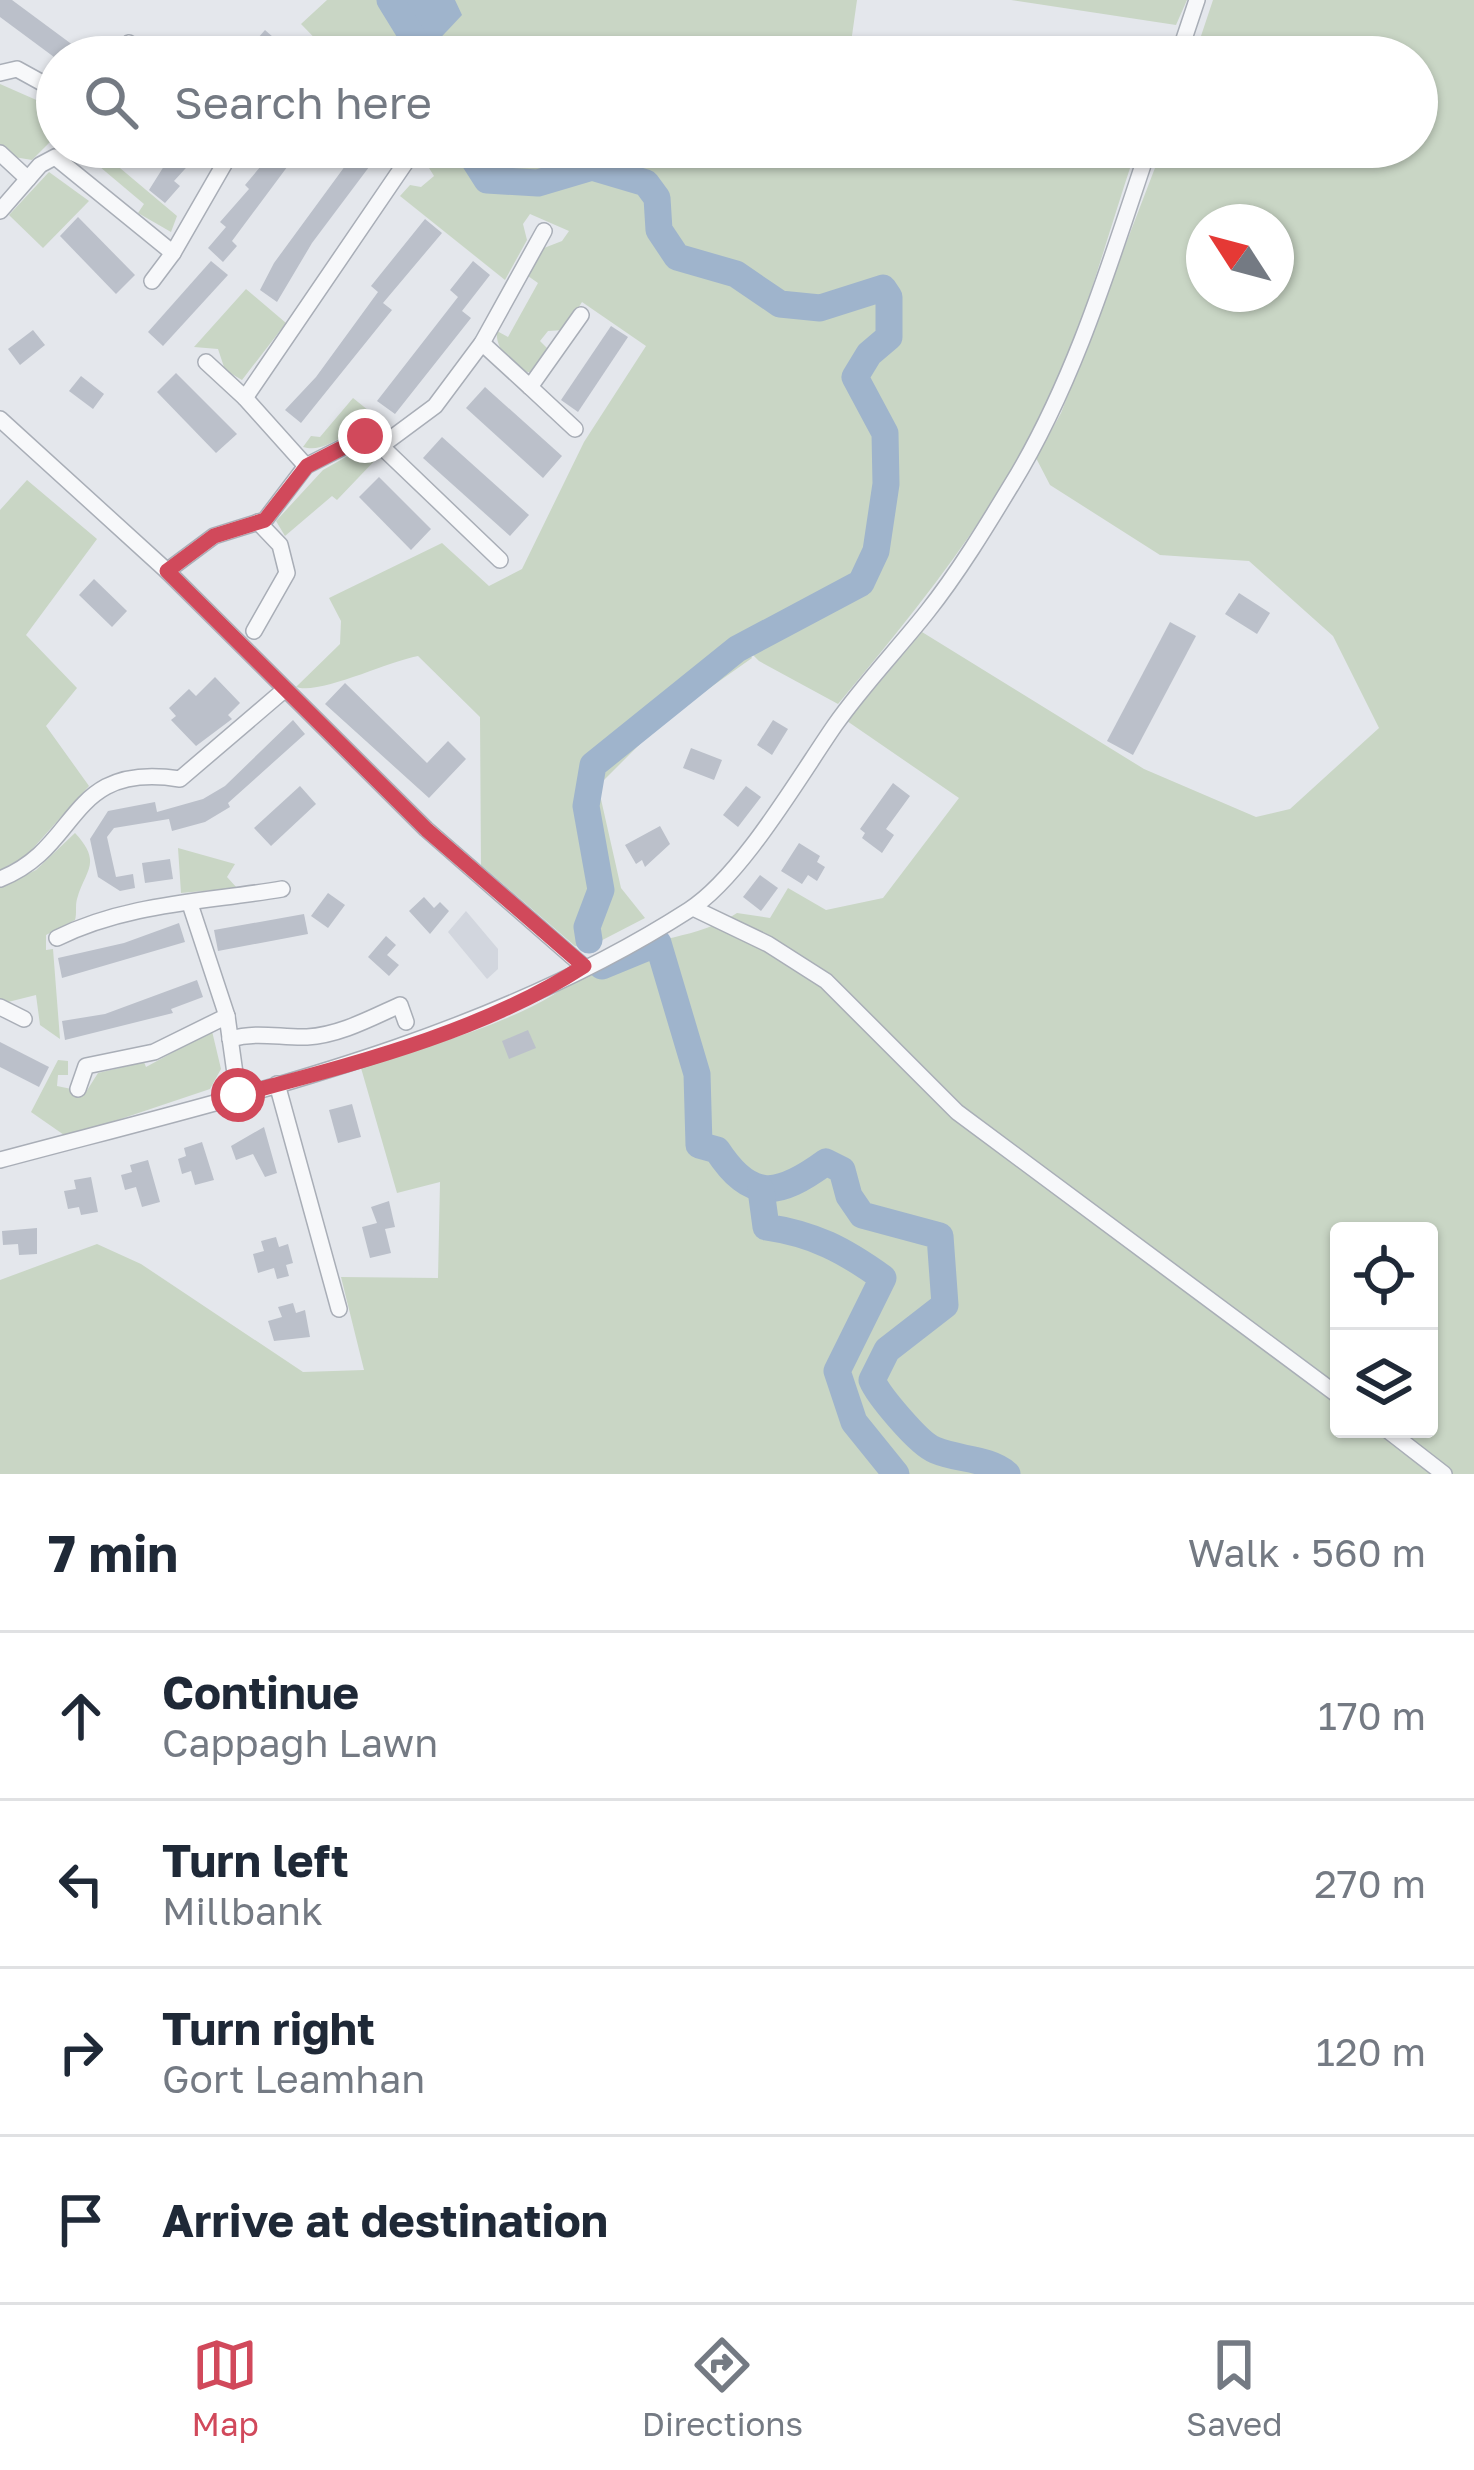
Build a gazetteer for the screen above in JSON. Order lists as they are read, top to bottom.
{
  "north": "top left",
  "page": {
    "search": "Search here",
    "heading": ["7 min", "Walk · 560 m"],
    "list": [
      ["Continue", "Cappagh Lawn", "170 m"],
      ["Turn left", "Millbank", "270 m"],
      ["Turn right", "Gort Leamhan", "120 m"],
      "Arrive at destination"
    ],
    "nav": ["Map", "Directions", "Saved"]
  }
}
